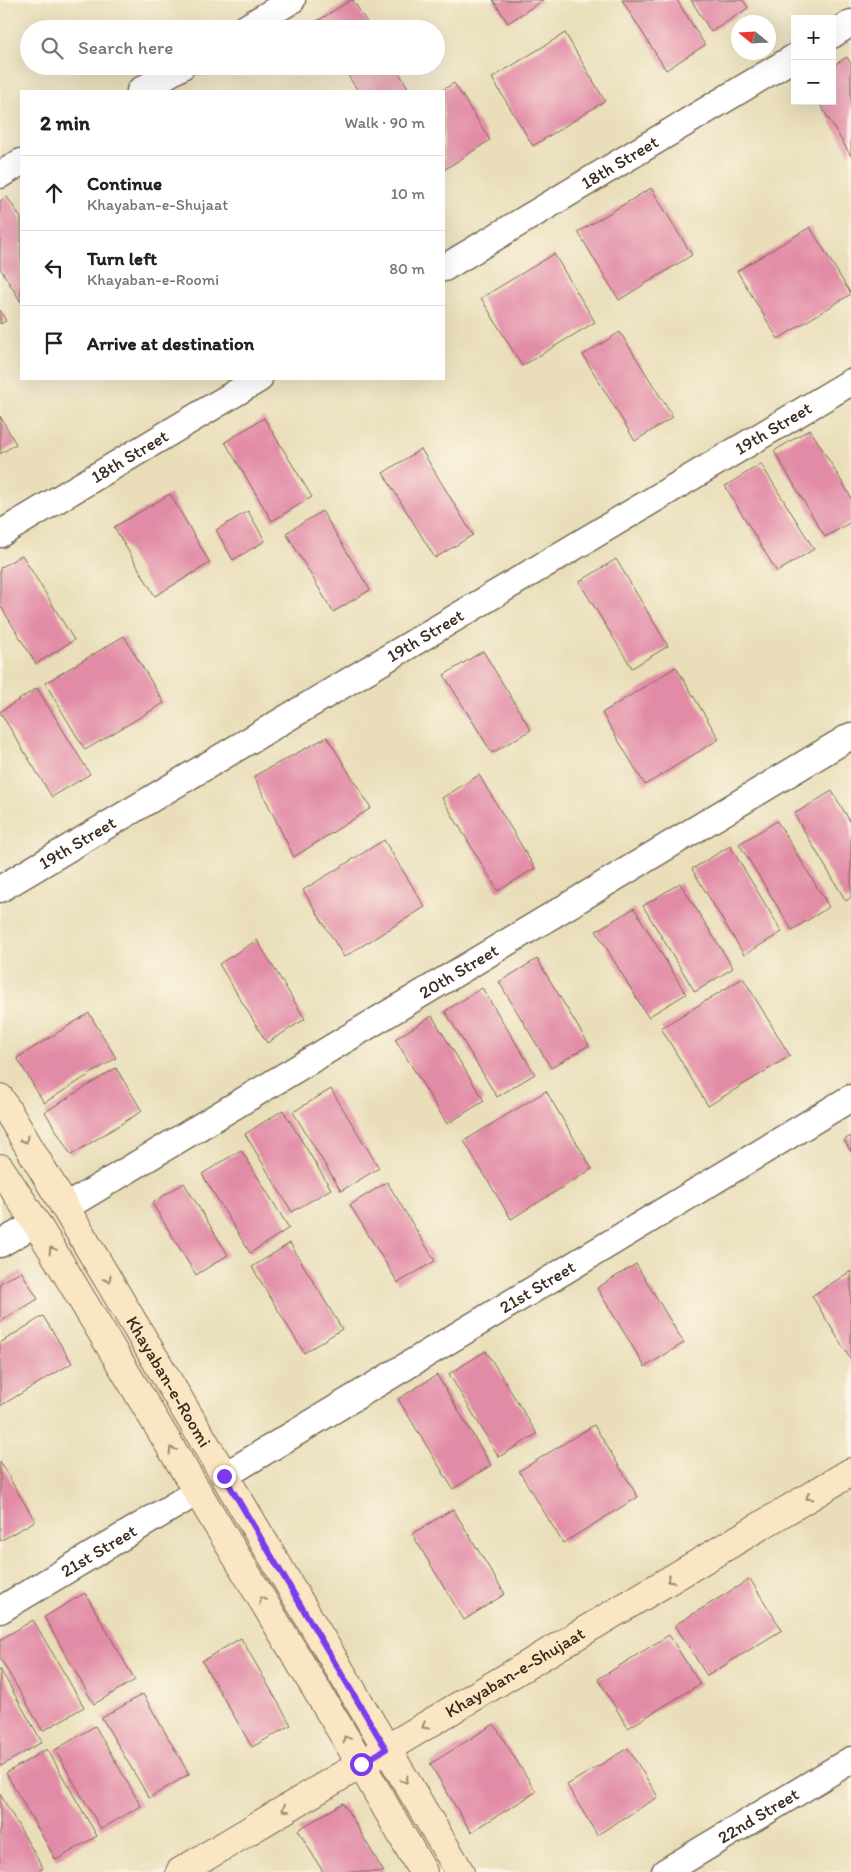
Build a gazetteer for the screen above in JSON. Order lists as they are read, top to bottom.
{
  "streets": {
    "street": [
      "18th Street",
      "19th Street",
      "20th Street",
      "21st Street",
      "Khayaban-e-Roomi",
      "Khayaban-e-Shujaat",
      "22nd Street"
    ]
  },
  "crossings": [
    ["20th Street", "Khayaban-e-Roomi"],
    ["21st Street", "Khayaban-e-Roomi"],
    ["Khayaban-e-Roomi", "Khayaban-e-Shujaat"]
  ],
  "one_way": ["Khayaban-e-Shujaat"],
  "north": "left",
  "page": {
    "map_buttons": ["+", "−"],
    "search": "Search here",
    "heading": ["2 min", "Walk · 90 m"],
    "list": [
      ["Continue", "Khayaban-e-Shujaat", "10 m"],
      ["Turn left", "Khayaban-e-Roomi", "80 m"],
      "Arrive at destination"
    ]
  }
}
